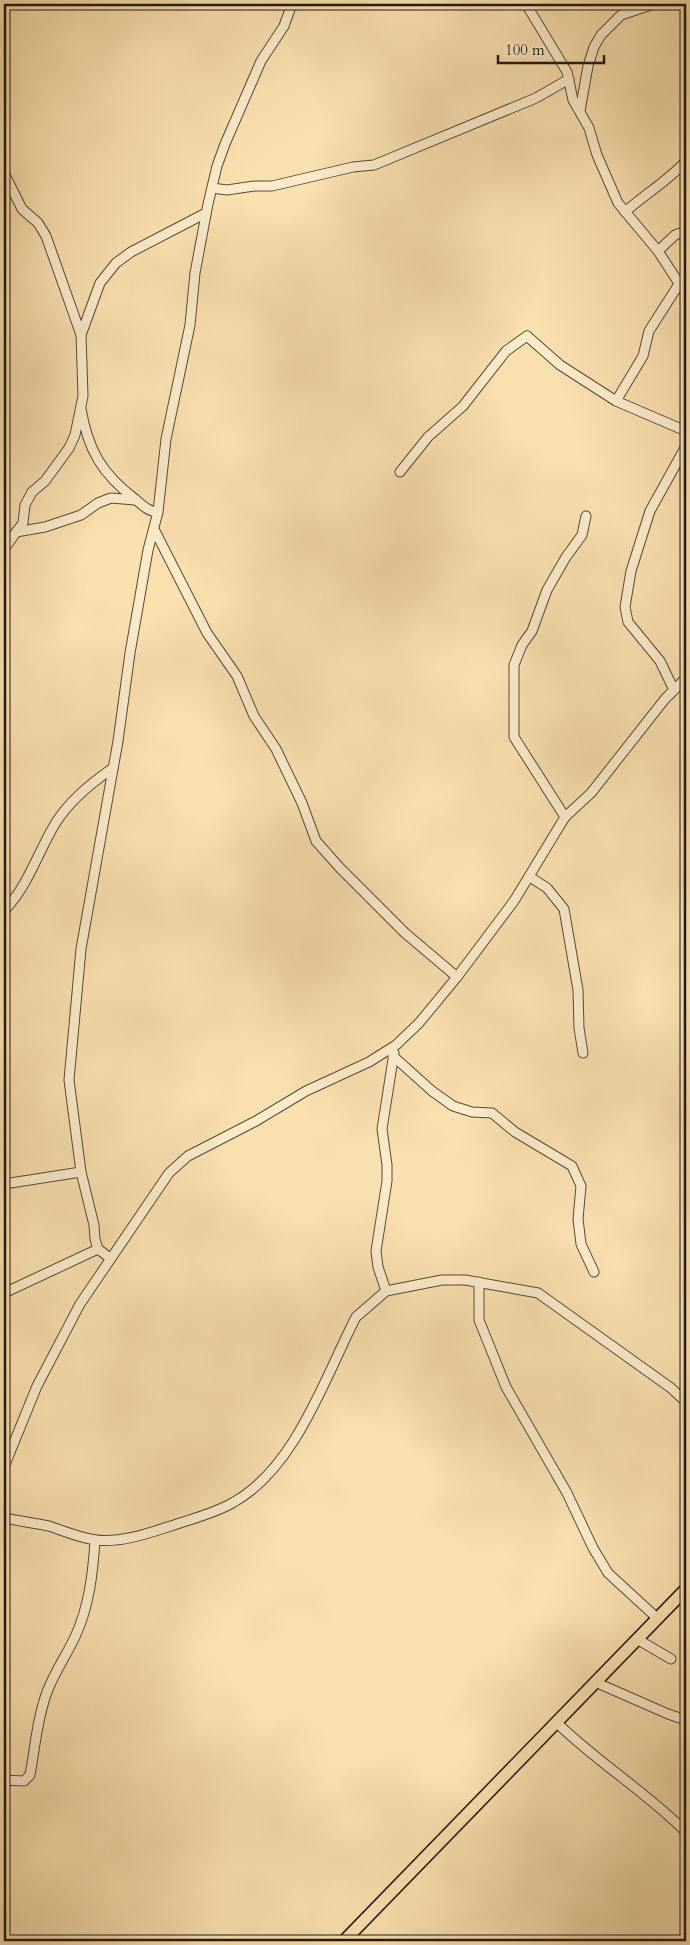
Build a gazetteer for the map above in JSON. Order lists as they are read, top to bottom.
{
  "scale_bar": "100 m"
}
